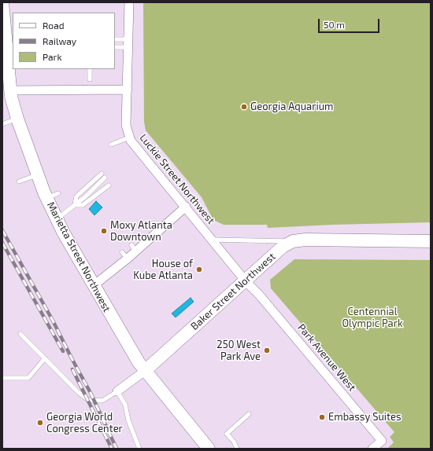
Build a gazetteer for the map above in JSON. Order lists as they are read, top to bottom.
{
  "streets": {
    "main road": ["Marietta Street Northwest", "Baker Street Northwest"],
    "street": ["Luckie Street Northwest", "Park Avenue West"]
  },
  "crossings": [
    ["Luckie Street Northwest", "Baker Street Northwest"],
    ["Luckie Street Northwest", "Park Avenue West"],
    ["Marietta Street Northwest", "Baker Street Northwest"],
    ["Baker Street Northwest", "Park Avenue West"]
  ],
  "parks": ["Centennial Olympic Park"],
  "places": [
    "Georgia Aquarium",
    "Moxy Atlanta Downtown",
    "House of Kube Atlanta",
    "250 West Park Ave",
    "Embassy Suites",
    "Georgia World Congress Center"
  ],
  "legend": ["Road", "Railway", "Park"],
  "scale_bar": "50 m"
}
